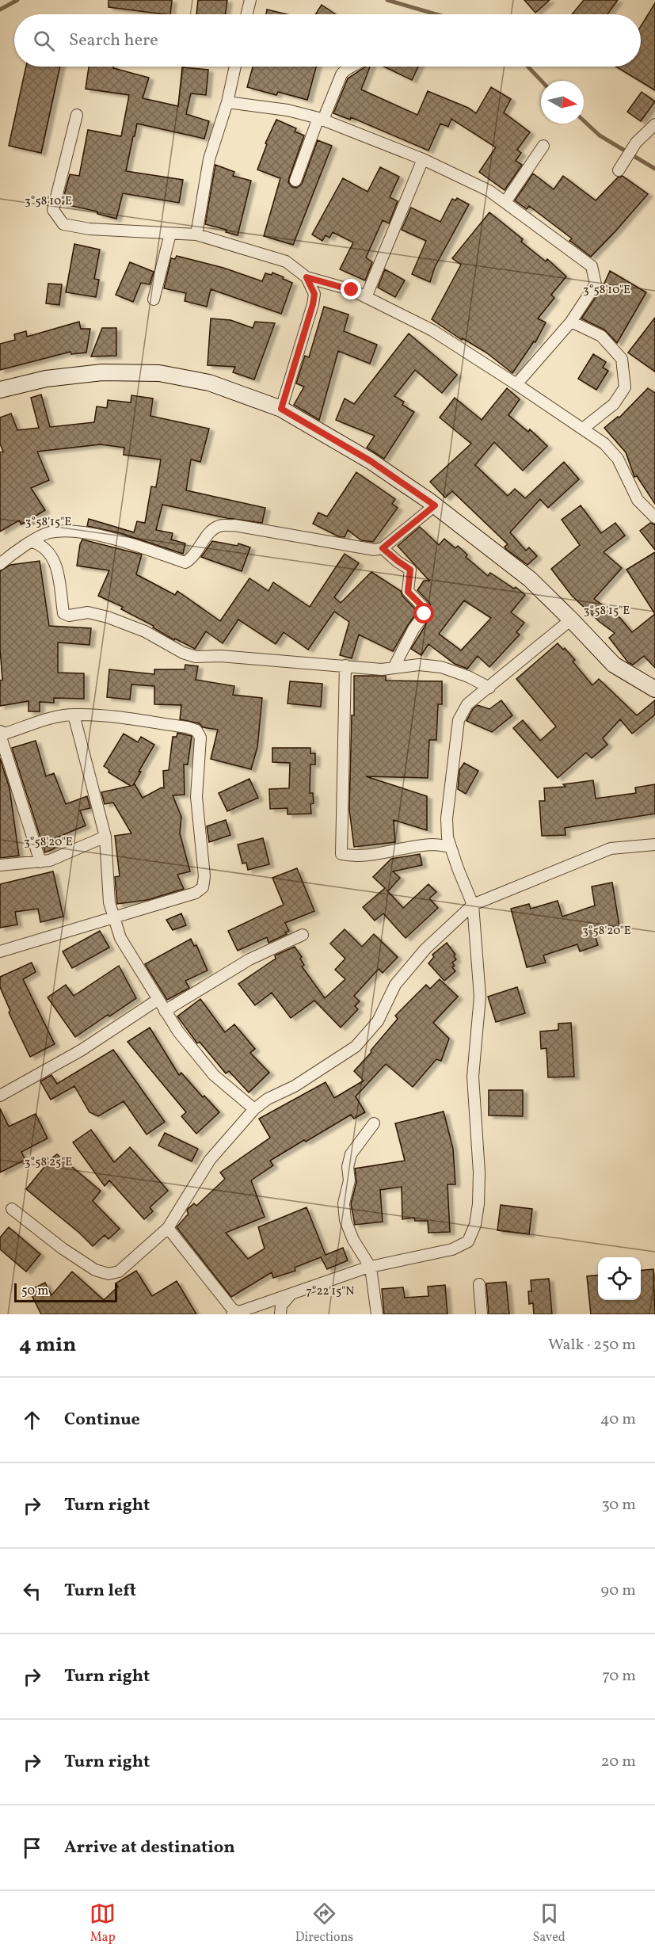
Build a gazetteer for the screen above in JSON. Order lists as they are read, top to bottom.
{
  "scale_bar": "50 m",
  "north": "right",
  "page": {
    "search": "Search here",
    "scale": "50 m",
    "heading": ["4 min", "Walk · 250 m"],
    "list": [
      ["Continue", "40 m"],
      ["Turn right", "30 m"],
      ["Turn left", "90 m"],
      ["Turn right", "70 m"],
      ["Turn right", "20 m"],
      "Arrive at destination"
    ],
    "nav": ["Map", "Directions", "Saved"]
  },
  "coordinates": [
    "3°58'10\"E",
    "3°58'15\"E",
    "3°58'20\"E",
    "3°58'25\"E",
    "7°22'15\"N"
  ]
}
